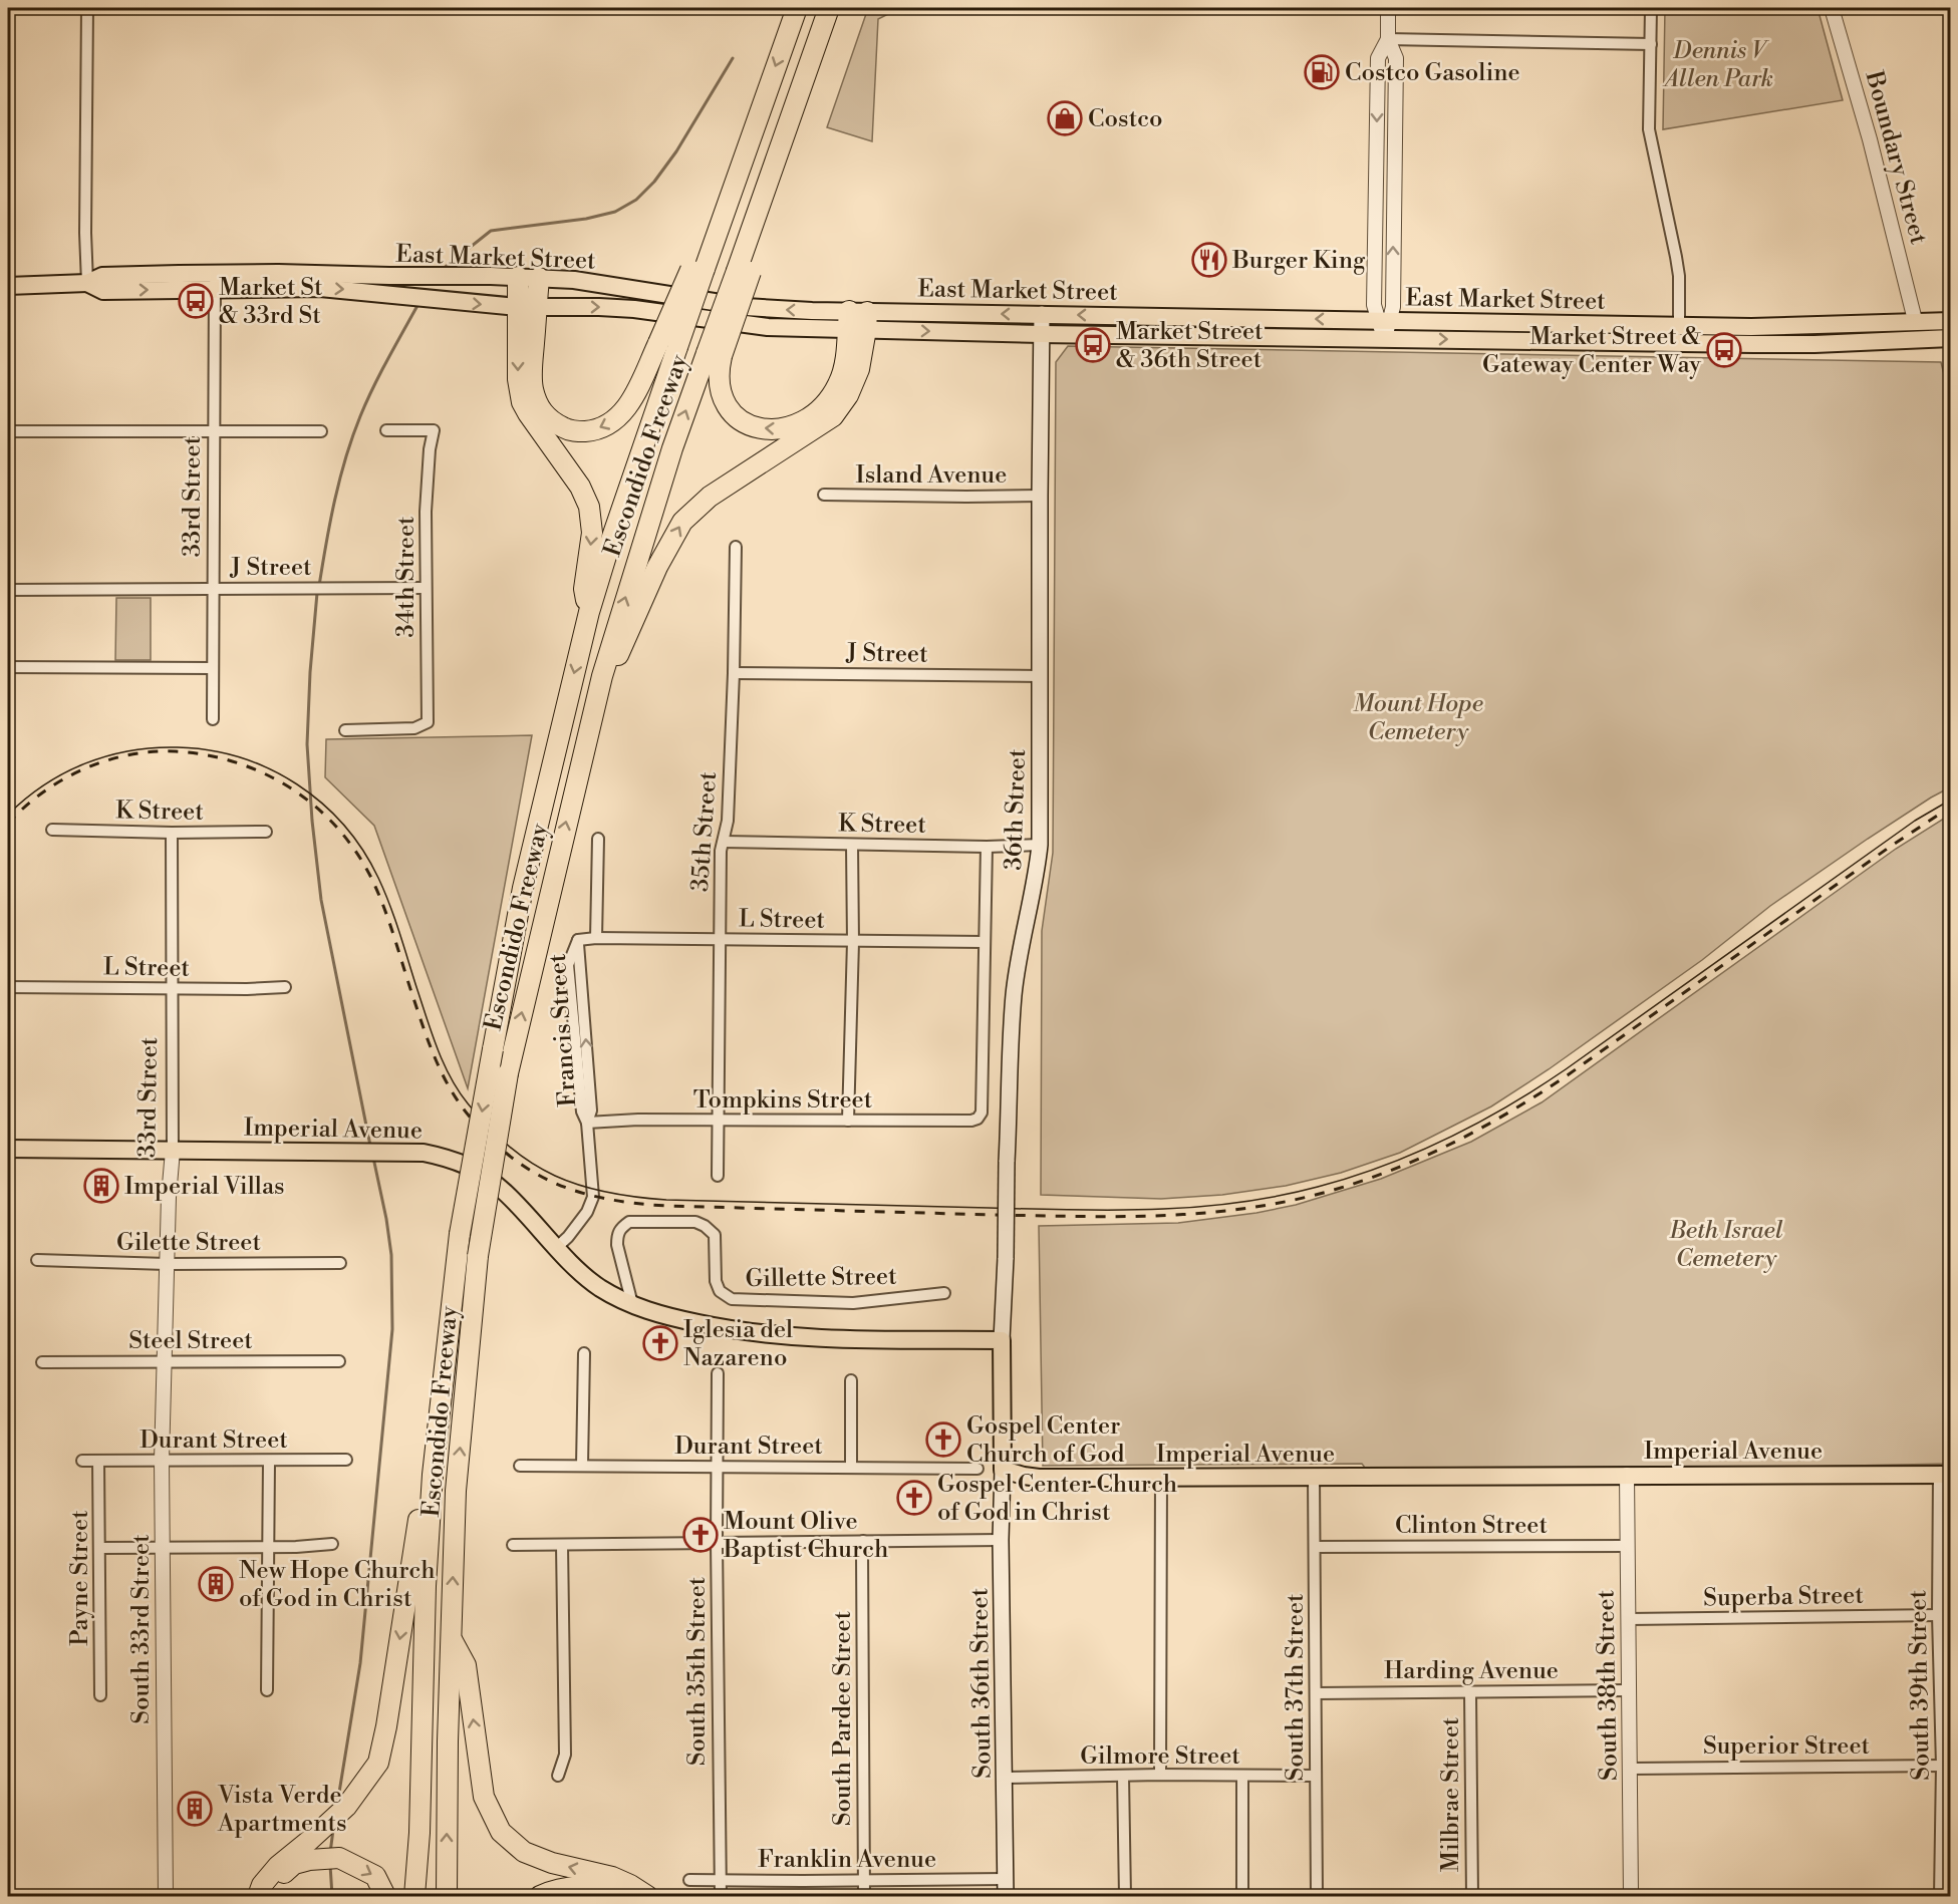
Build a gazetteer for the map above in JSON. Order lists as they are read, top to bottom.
{
  "streets": {
    "highway": ["Escondido Freeway"],
    "main road": [
      "East Market Street",
      "36th Street",
      "Imperial Avenue",
      "South 36th Street"
    ],
    "street": [
      "Boundary Street",
      "Island Avenue",
      "33rd Street",
      "J Street",
      "34th Street",
      "K Street",
      "35th Street",
      "L Street",
      "Francis Street",
      "Tompkins Street",
      "Gilette Street",
      "Gillette Street",
      "Steel Street",
      "Durant Street",
      "Clinton Street",
      "Payne Street",
      "Superba Street",
      "South 33rd Street",
      "Harding Avenue",
      "South 35th Street",
      "South 38th Street",
      "South 39th Street",
      "South 37th Street",
      "South Pardee Street",
      "Superior Street",
      "Gilmore Street",
      "Milbrae Street",
      "Franklin Avenue"
    ]
  },
  "crossings": [
    ["Boundary Street", "East Market Street"],
    ["East Market Street", "33rd Street"],
    ["East Market Street", "36th Street"],
    ["Island Avenue", "36th Street"],
    ["33rd Street", "J Street"],
    ["33rd Street", "K Street"],
    ["33rd Street", "L Street"],
    ["33rd Street", "Imperial Avenue"],
    ["33rd Street", "Gilette Street"],
    ["33rd Street", "Steel Street"],
    ["33rd Street", "South 33rd Street"],
    ["J Street", "34th Street"],
    ["J Street", "36th Street"],
    ["J Street", "35th Street"],
    ["36th Street", "K Street"],
    ["36th Street", "L Street"],
    ["36th Street", "Tompkins Street"],
    ["36th Street", "Imperial Avenue"],
    ["K Street", "35th Street"],
    ["35th Street", "L Street"],
    ["35th Street", "Tompkins Street"],
    ["L Street", "Francis Street"],
    ["Francis Street", "Tompkins Street"],
    ["Francis Street", "Imperial Avenue"],
    ["Imperial Avenue", "Gillette Street"],
    ["Imperial Avenue", "South 36th Street"],
    ["Imperial Avenue", "South 38th Street"],
    ["Imperial Avenue", "South 39th Street"],
    ["Imperial Avenue", "South 37th Street"],
    ["Steel Street", "South 33rd Street"],
    ["Durant Street", "Payne Street"],
    ["Durant Street", "South 33rd Street"],
    ["Durant Street", "South 35th Street"],
    ["Clinton Street", "South 38th Street"],
    ["Clinton Street", "South 37th Street"],
    ["Superba Street", "South 38th Street"],
    ["Superba Street", "South 39th Street"],
    ["Harding Avenue", "South 38th Street"],
    ["Harding Avenue", "South 37th Street"],
    ["Harding Avenue", "Milbrae Street"],
    ["South 35th Street", "Franklin Avenue"],
    ["South 36th Street", "Gilmore Street"],
    ["South 36th Street", "Franklin Avenue"],
    ["South 38th Street", "Superior Street"],
    ["South 39th Street", "Superior Street"],
    ["South 37th Street", "Gilmore Street"],
    ["South Pardee Street", "Franklin Avenue"]
  ],
  "parks": ["Dennis V Allen Park", "Mount Hope Cemetery", "Beth Israel Cemetery"],
  "places": {
    "fuel station": ["Costco Gasoline"],
    "shop": ["Costco"],
    "restaurant": ["Burger King"],
    "bus stop": ["Market St & 33rd St", "Market Street & 36th Street", "Market Street & Gateway Center Way"],
    "building": ["Imperial Villas", "New Hope Church of God in Christ", "Vista Verde Apartments"],
    "church": [
      "Iglesia del Nazareno",
      "Gospel Center Church of God",
      "Gospel Center Church of God in Christ",
      "Mount Olive Baptist Church"
    ]
  }
}
